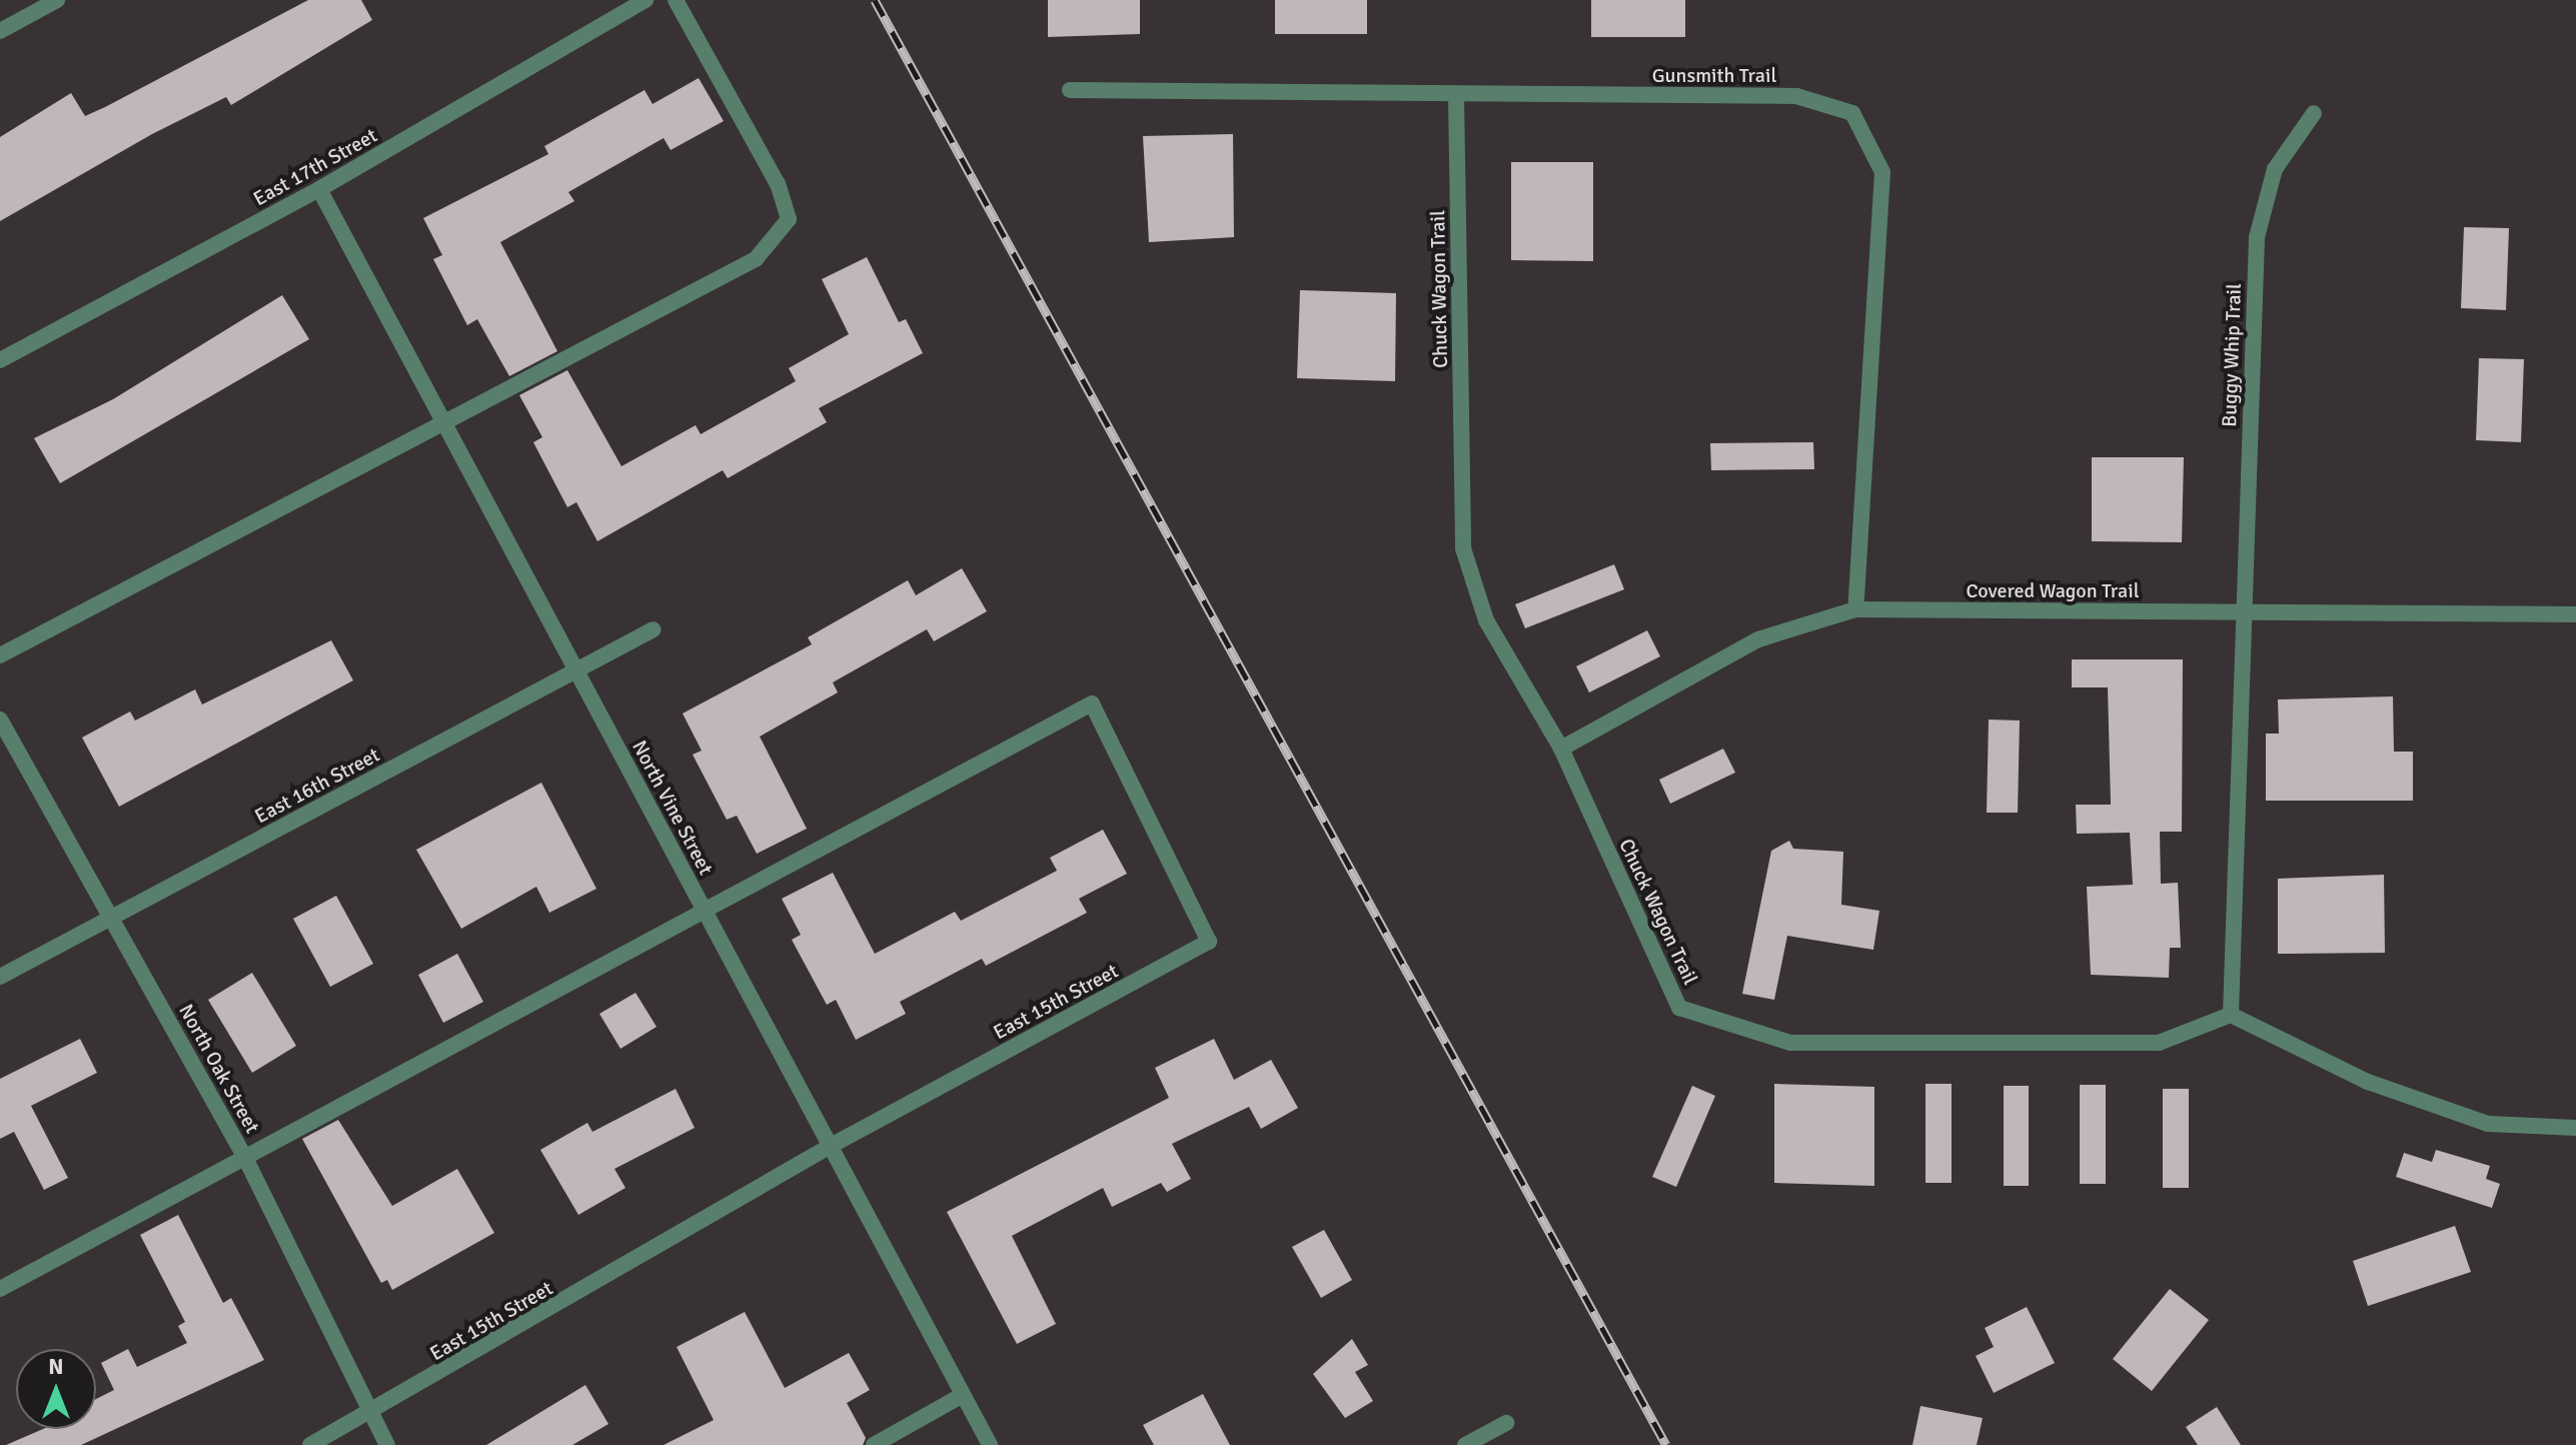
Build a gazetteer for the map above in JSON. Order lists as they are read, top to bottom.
{
  "streets": {
    "street": [
      "Gunsmith Trail",
      "East 17th Street",
      "Chuck Wagon Trail",
      "Buggy Whip Trail",
      "Covered Wagon Trail",
      "East 16th Street",
      "North Vine Street",
      "East 15th Street",
      "North Oak Street"
    ]
  },
  "crossings": [
    ["Gunsmith Trail", "Chuck Wagon Trail"],
    ["Gunsmith Trail", "Covered Wagon Trail"],
    ["East 17th Street", "North Vine Street"],
    ["Chuck Wagon Trail", "Covered Wagon Trail"],
    ["Buggy Whip Trail", "Covered Wagon Trail"],
    ["East 16th Street", "North Vine Street"],
    ["East 16th Street", "North Oak Street"],
    ["North Vine Street", "East 15th Street"],
    ["East 15th Street", "North Oak Street"]
  ],
  "north": "top"
}
